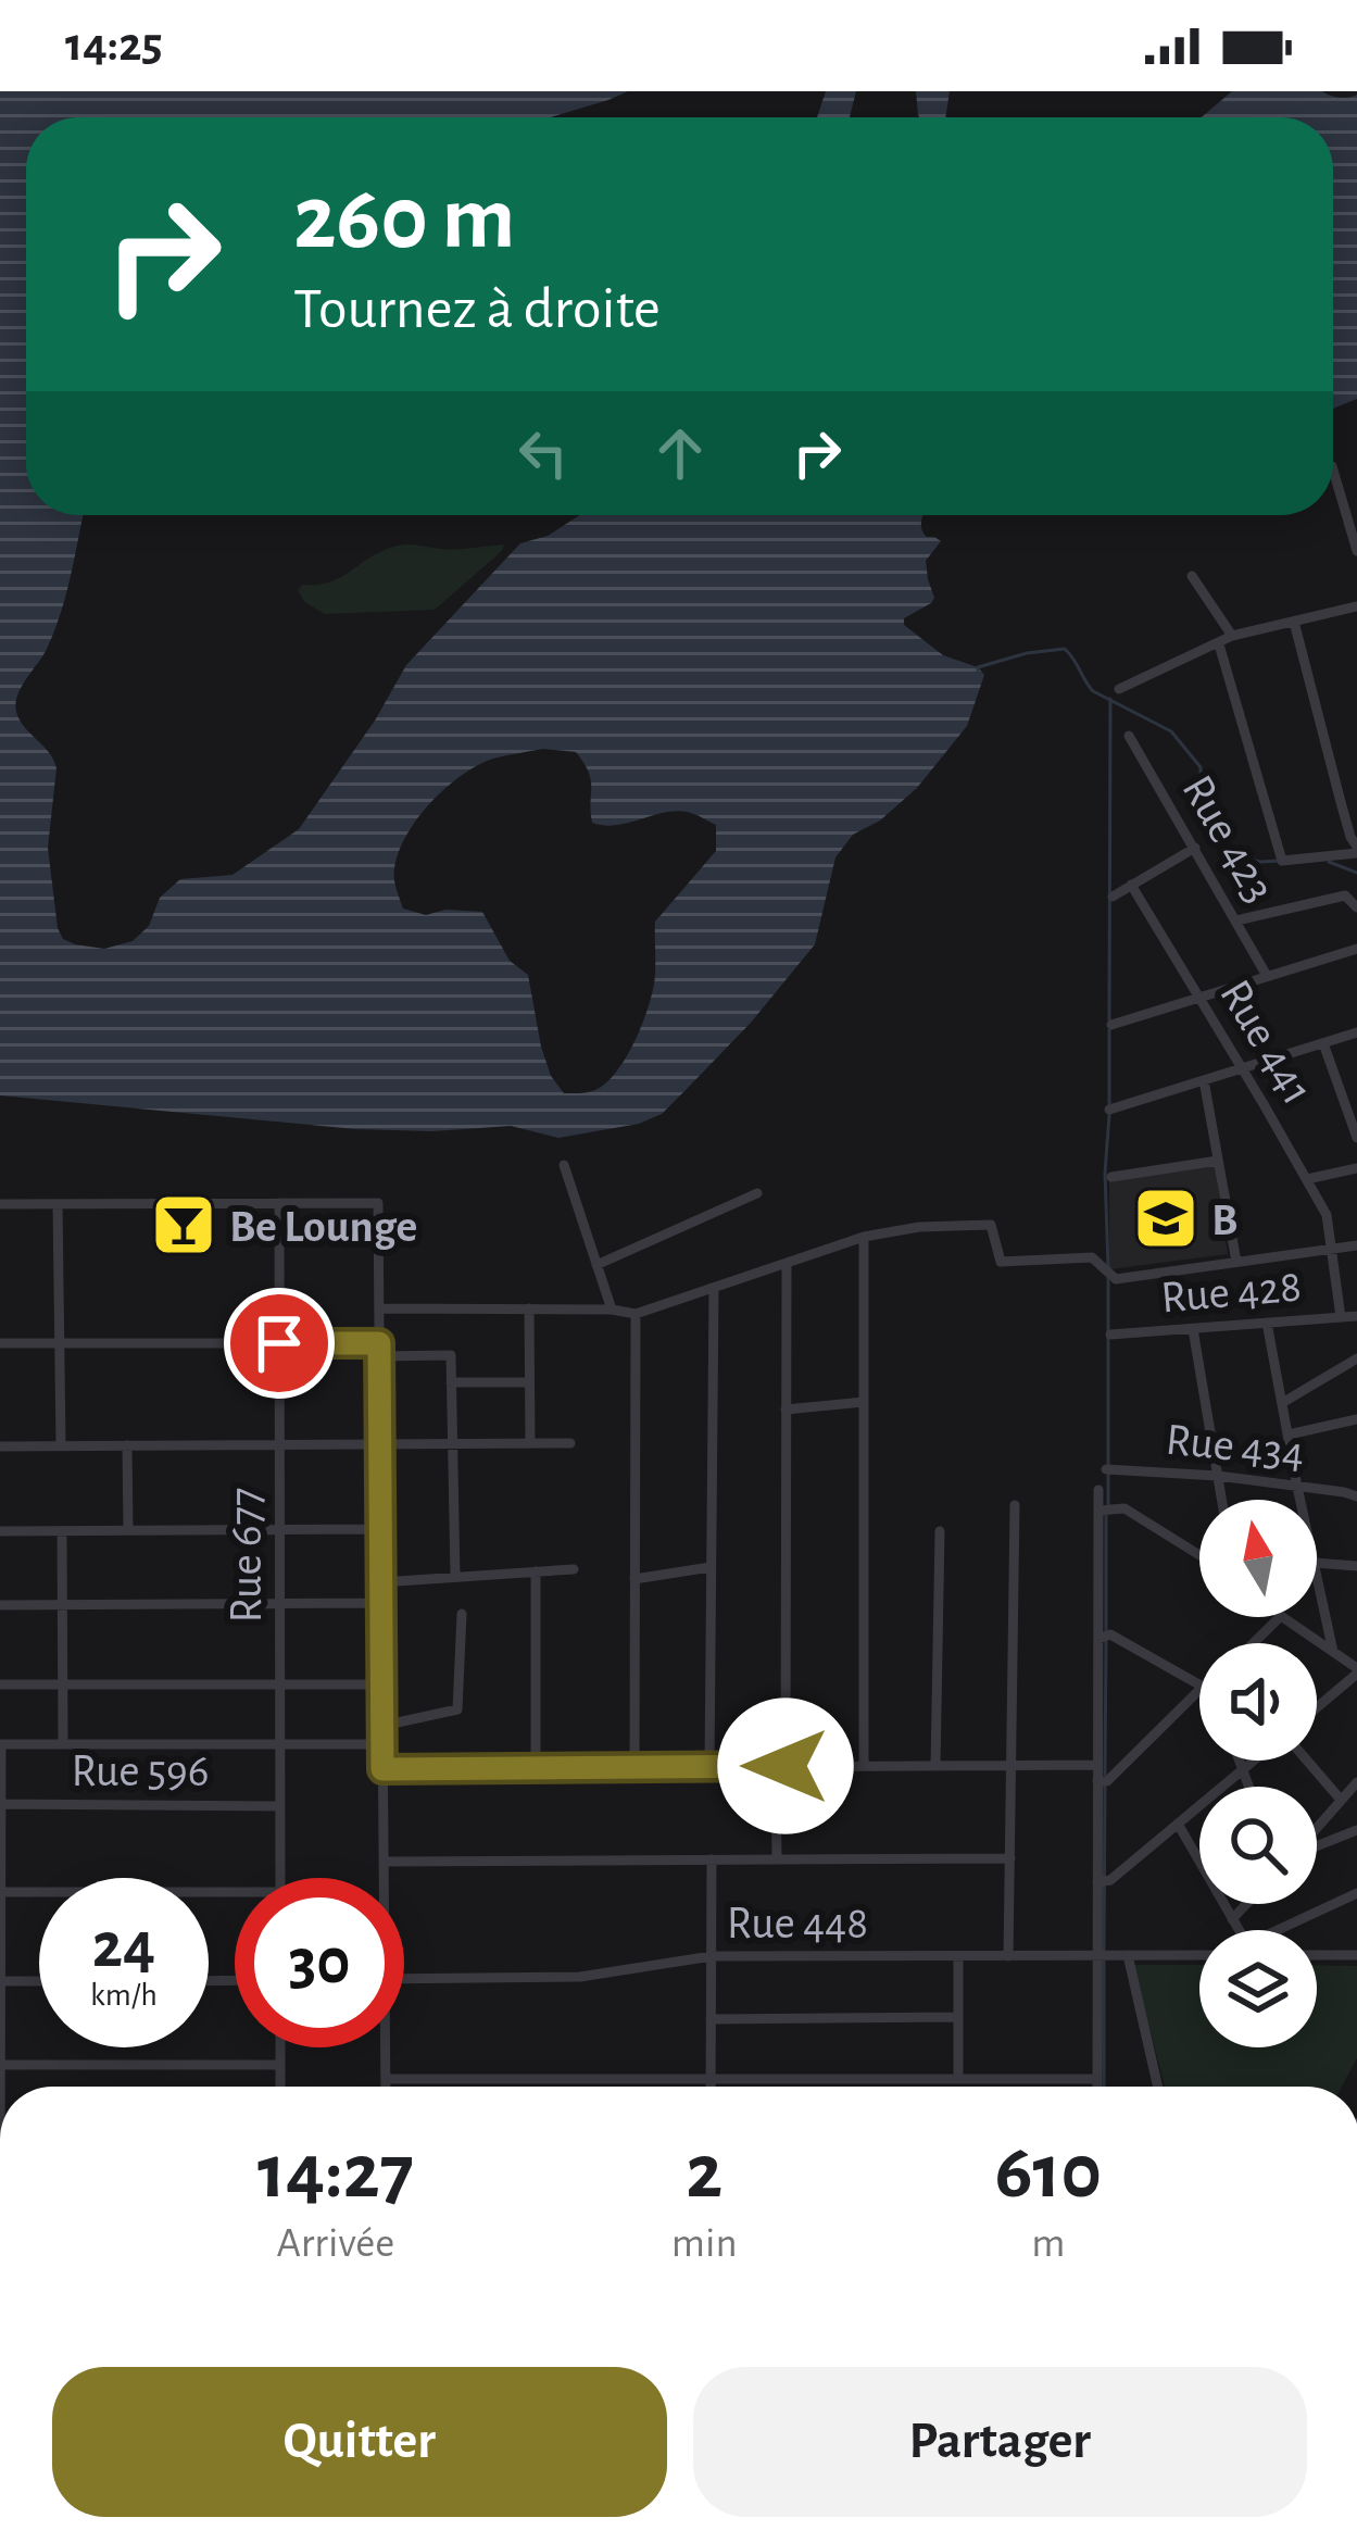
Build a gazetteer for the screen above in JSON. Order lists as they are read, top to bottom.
{
  "streets": {
    "street": [
      "Rue 423",
      "Rue 441",
      "Rue 428",
      "Rue 434",
      "Rue 677",
      "Rue 596",
      "Rue 448"
    ]
  },
  "crossings": [
    ["Rue 441", "Rue 428"],
    ["Rue 677", "Rue 596"]
  ],
  "places": {
    "school or university": ["B"],
    "bar": ["Be Lounge"]
  },
  "north": "top",
  "page": {
    "status": "14:25",
    "turn": ["260 m", "Tournez à droite"],
    "speed": "24 km/h",
    "limit": "30",
    "eta": [
      "14:27",
      "Arrivée",
      "2",
      "min",
      "610",
      "m"
    ],
    "buttons": ["Quitter", "Partager"]
  }
}
